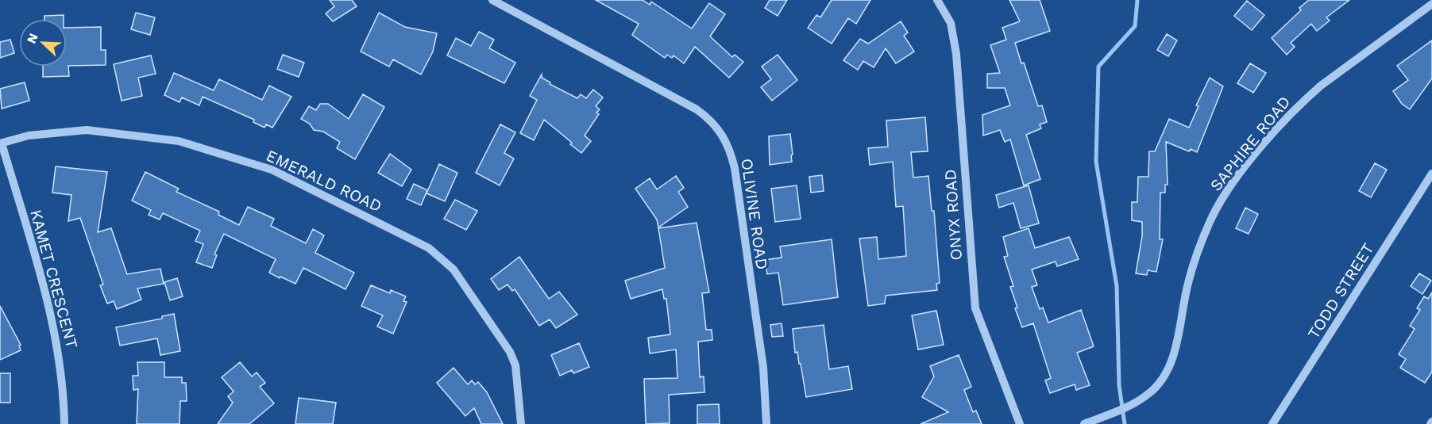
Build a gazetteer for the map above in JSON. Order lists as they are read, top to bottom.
{
  "streets": {
    "street": [
      "SAPHIRE ROAD",
      "EMERALD ROAD",
      "OLIVINE ROAD",
      "ONYX ROAD",
      "KAMET CRESCENT",
      "TODD STREET"
    ]
  },
  "crossings": [
    ["EMERALD ROAD", "KAMET CRESCENT"]
  ],
  "north": "top left"
}
